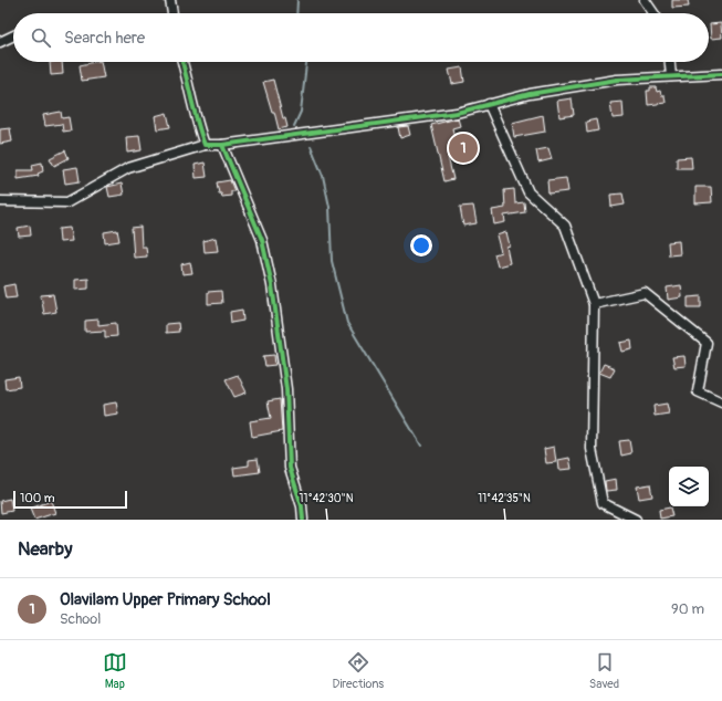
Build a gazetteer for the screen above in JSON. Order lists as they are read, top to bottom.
{
  "scale_bar": "100 m",
  "page": {
    "search": "Search here",
    "pins": "1",
    "scale": "100 m",
    "heading": "Nearby",
    "list": [
      {
        "mark": "1",
        "name": "Olavilam Upper Primary School",
        "note": "School",
        "value": "90 m"
      }
    ],
    "nav": ["Map", "Directions", "Saved"]
  },
  "coordinates": ["11°42'30\"N", "11°42'35\"N"]
}
